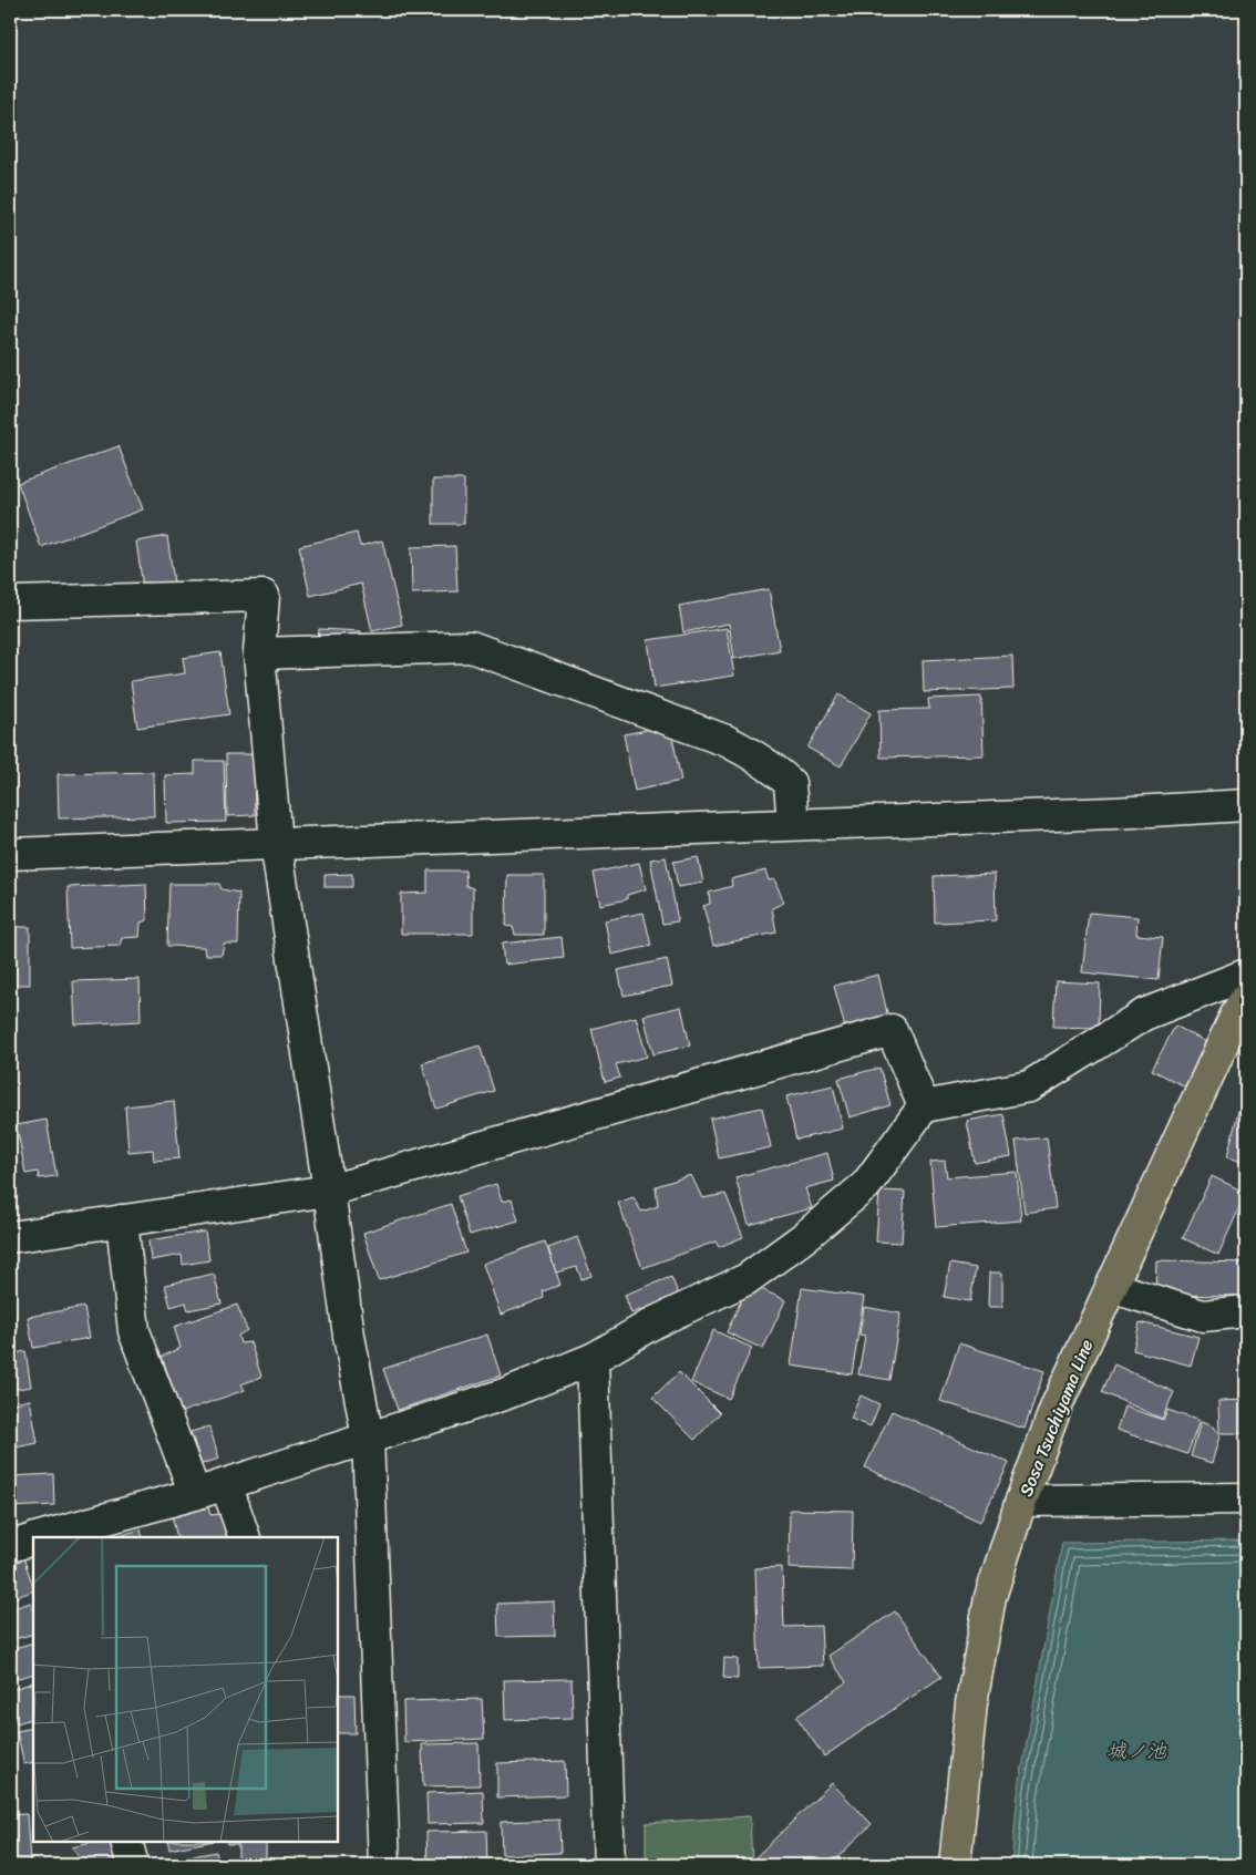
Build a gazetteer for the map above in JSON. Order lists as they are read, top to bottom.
{
  "streets": {
    "main road": ["Sosa Tsuchiyama Line"]
  },
  "water": ["城ノ池"]
}
